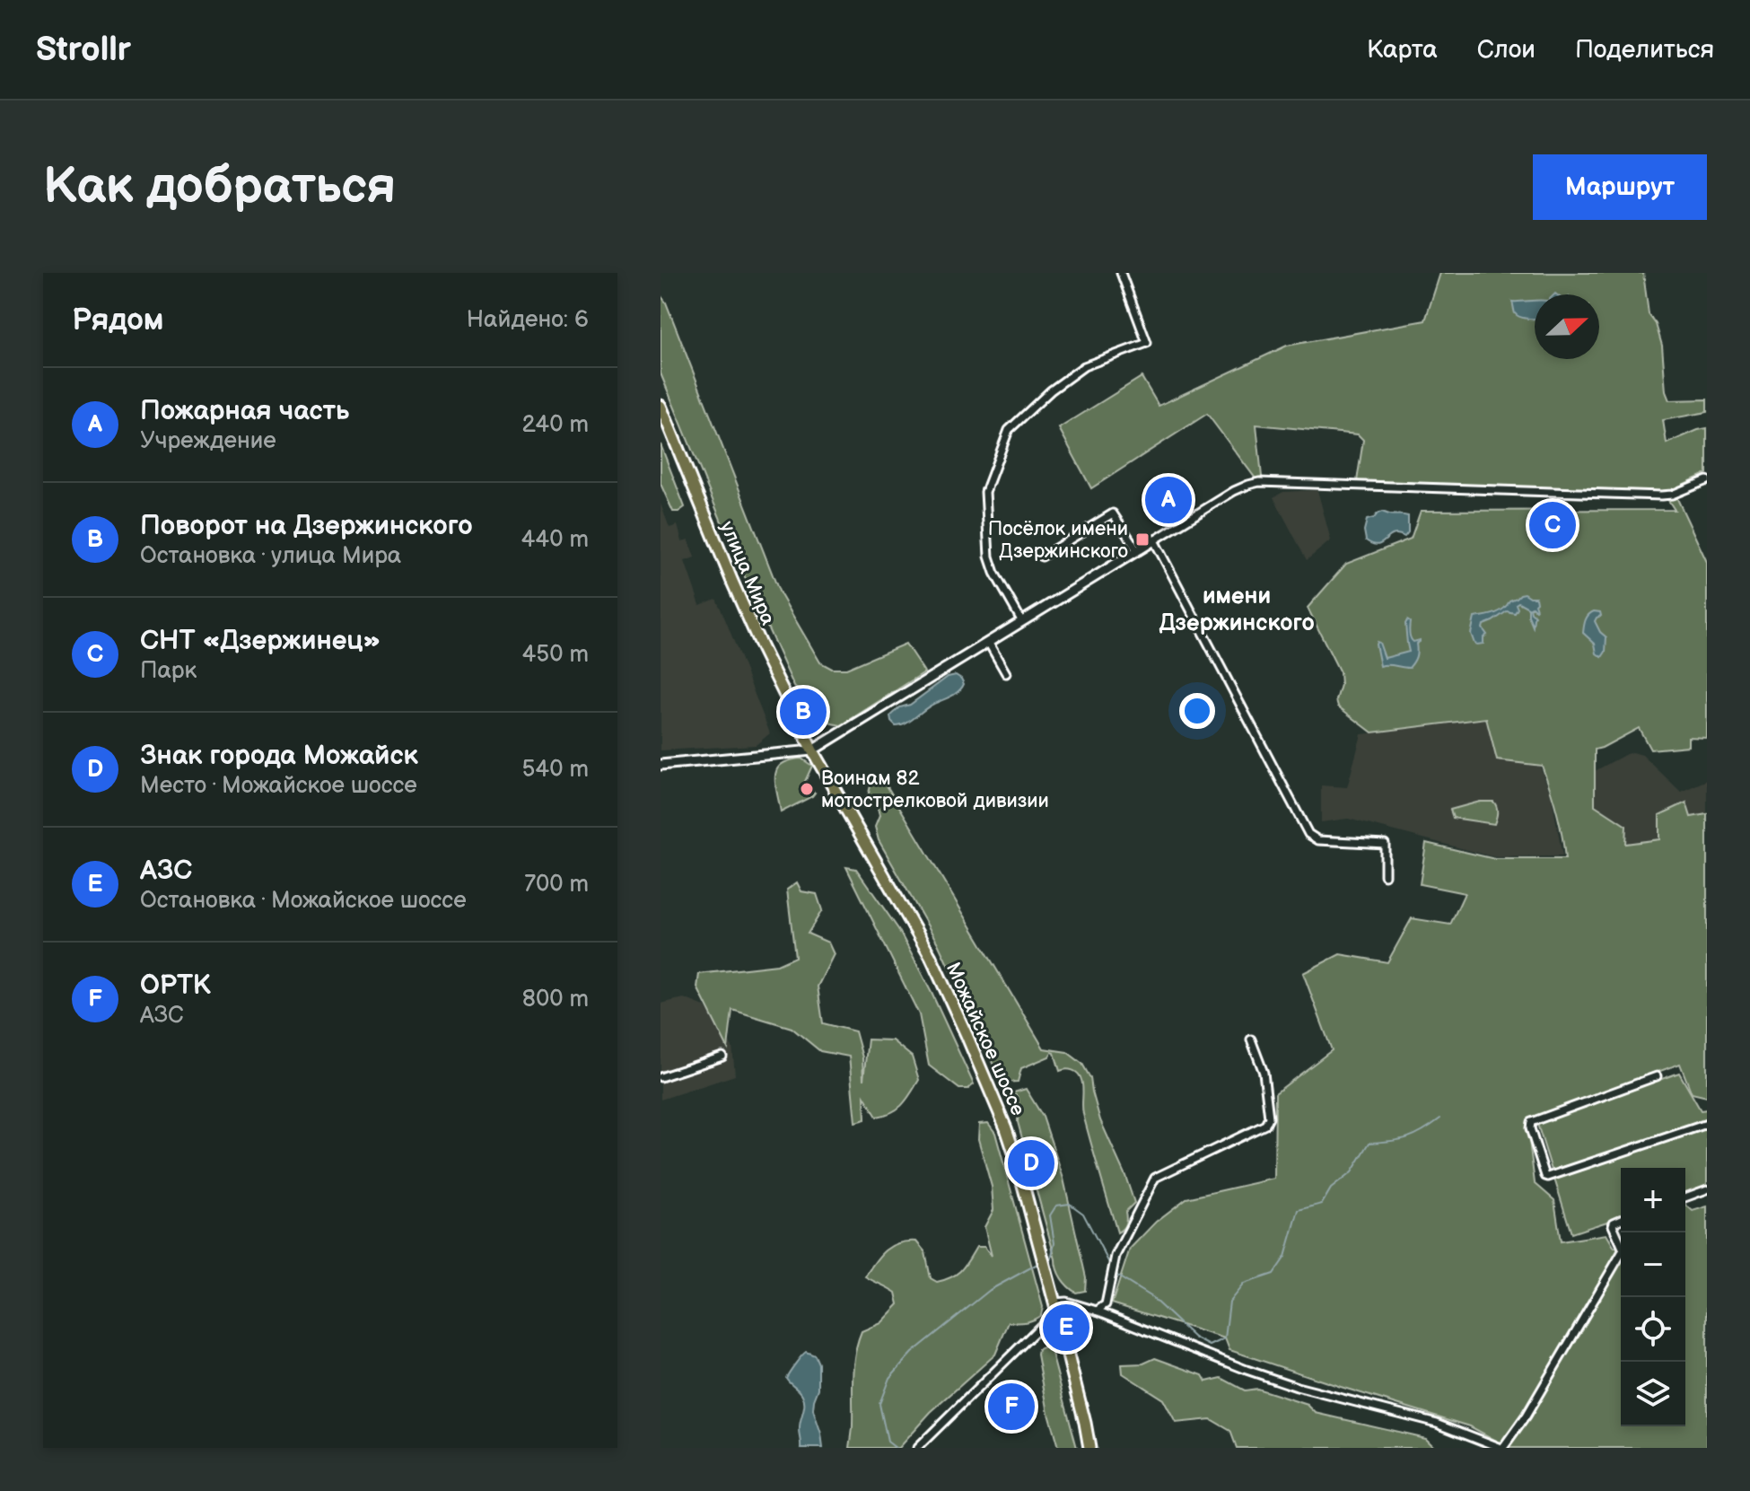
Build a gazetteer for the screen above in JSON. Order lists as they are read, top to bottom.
{
  "streets": {
    "main road": ["улица Мира", "Можайское шоссе"]
  },
  "crossings": [
    ["улица Мира", "Можайское шоссе"]
  ],
  "districts": ["имени Дзержинского"],
  "places": {
    "transit": ["Посёлок имени Дзержинского"],
    "other": ["Воинам 82 мотострелковой дивизии"]
  },
  "north": "right",
  "page": {
    "header": "Strollr",
    "nav": ["Карта", "Слои", "Поделиться"],
    "buttons": "Маршрут",
    "title": "Как добраться",
    "heading": ["Рядом", "Найдено: 6"],
    "list": [
      {
        "mark": "A",
        "name": "Пожарная часть",
        "note": "Учреждение",
        "value": "240 m"
      },
      {
        "mark": "B",
        "name": "Поворот на Дзержинского",
        "note": "Остановка · улица Мира",
        "value": "440 m"
      },
      {
        "mark": "C",
        "name": "СНТ «Дзержинец»",
        "note": "Парк",
        "value": "450 m"
      },
      {
        "mark": "D",
        "name": "Знак города Можайск",
        "note": "Место · Можайское шоссе",
        "value": "540 m"
      },
      {
        "mark": "E",
        "name": "АЗС",
        "note": "Остановка · Можайское шоссе",
        "value": "700 m"
      },
      {
        "mark": "F",
        "name": "ОРТК",
        "note": "АЗС",
        "value": "800 m"
      }
    ],
    "pins": [
      "A",
      "C",
      "B",
      "D",
      "E",
      "F"
    ],
    "map_buttons": ["+", "−"]
  }
}
